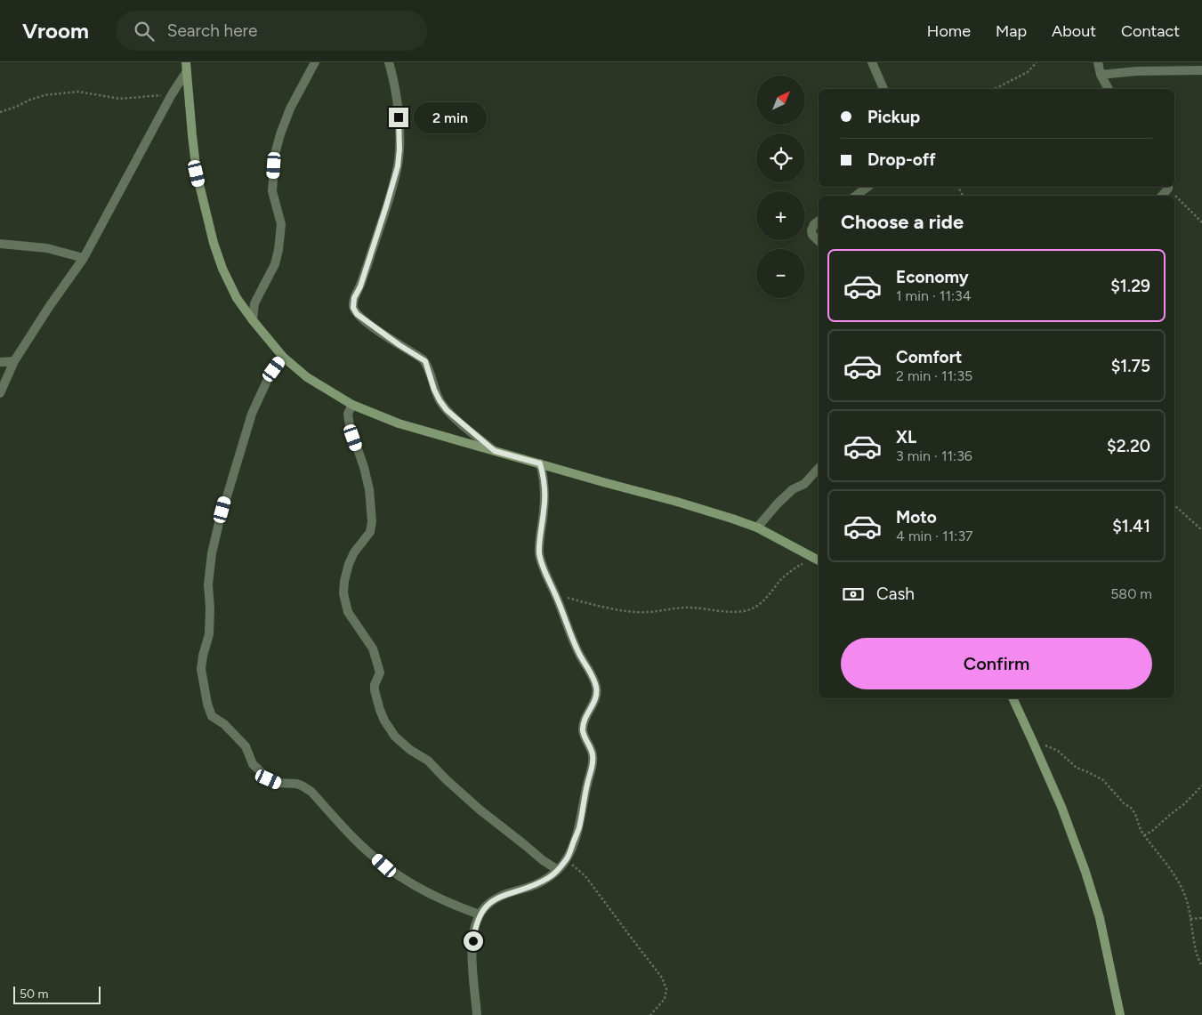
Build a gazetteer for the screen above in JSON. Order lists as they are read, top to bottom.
{
  "scale_bar": "50 m",
  "north": "top right",
  "page": {
    "header": "Vroom",
    "search": "Search here",
    "nav": [
      "Home",
      "Map",
      "About",
      "Contact"
    ],
    "map_buttons": ["+", "−"],
    "banner": ["Pickup", "Drop-off"],
    "bubble": "2 min",
    "heading": "Choose a ride",
    "list": [
      {
        "name": "Economy",
        "note": "1 min · 11:34",
        "value": "$1.29"
      },
      {
        "name": "Comfort",
        "note": "2 min · 11:35",
        "value": "$1.75"
      },
      {
        "name": "XL",
        "note": "3 min · 11:36",
        "value": "$2.20"
      },
      {
        "name": "Moto",
        "note": "4 min · 11:37",
        "value": "$1.41"
      }
    ],
    "pay": ["Cash", "580 m"],
    "buttons": "Confirm",
    "scale": "50 m"
  }
}
